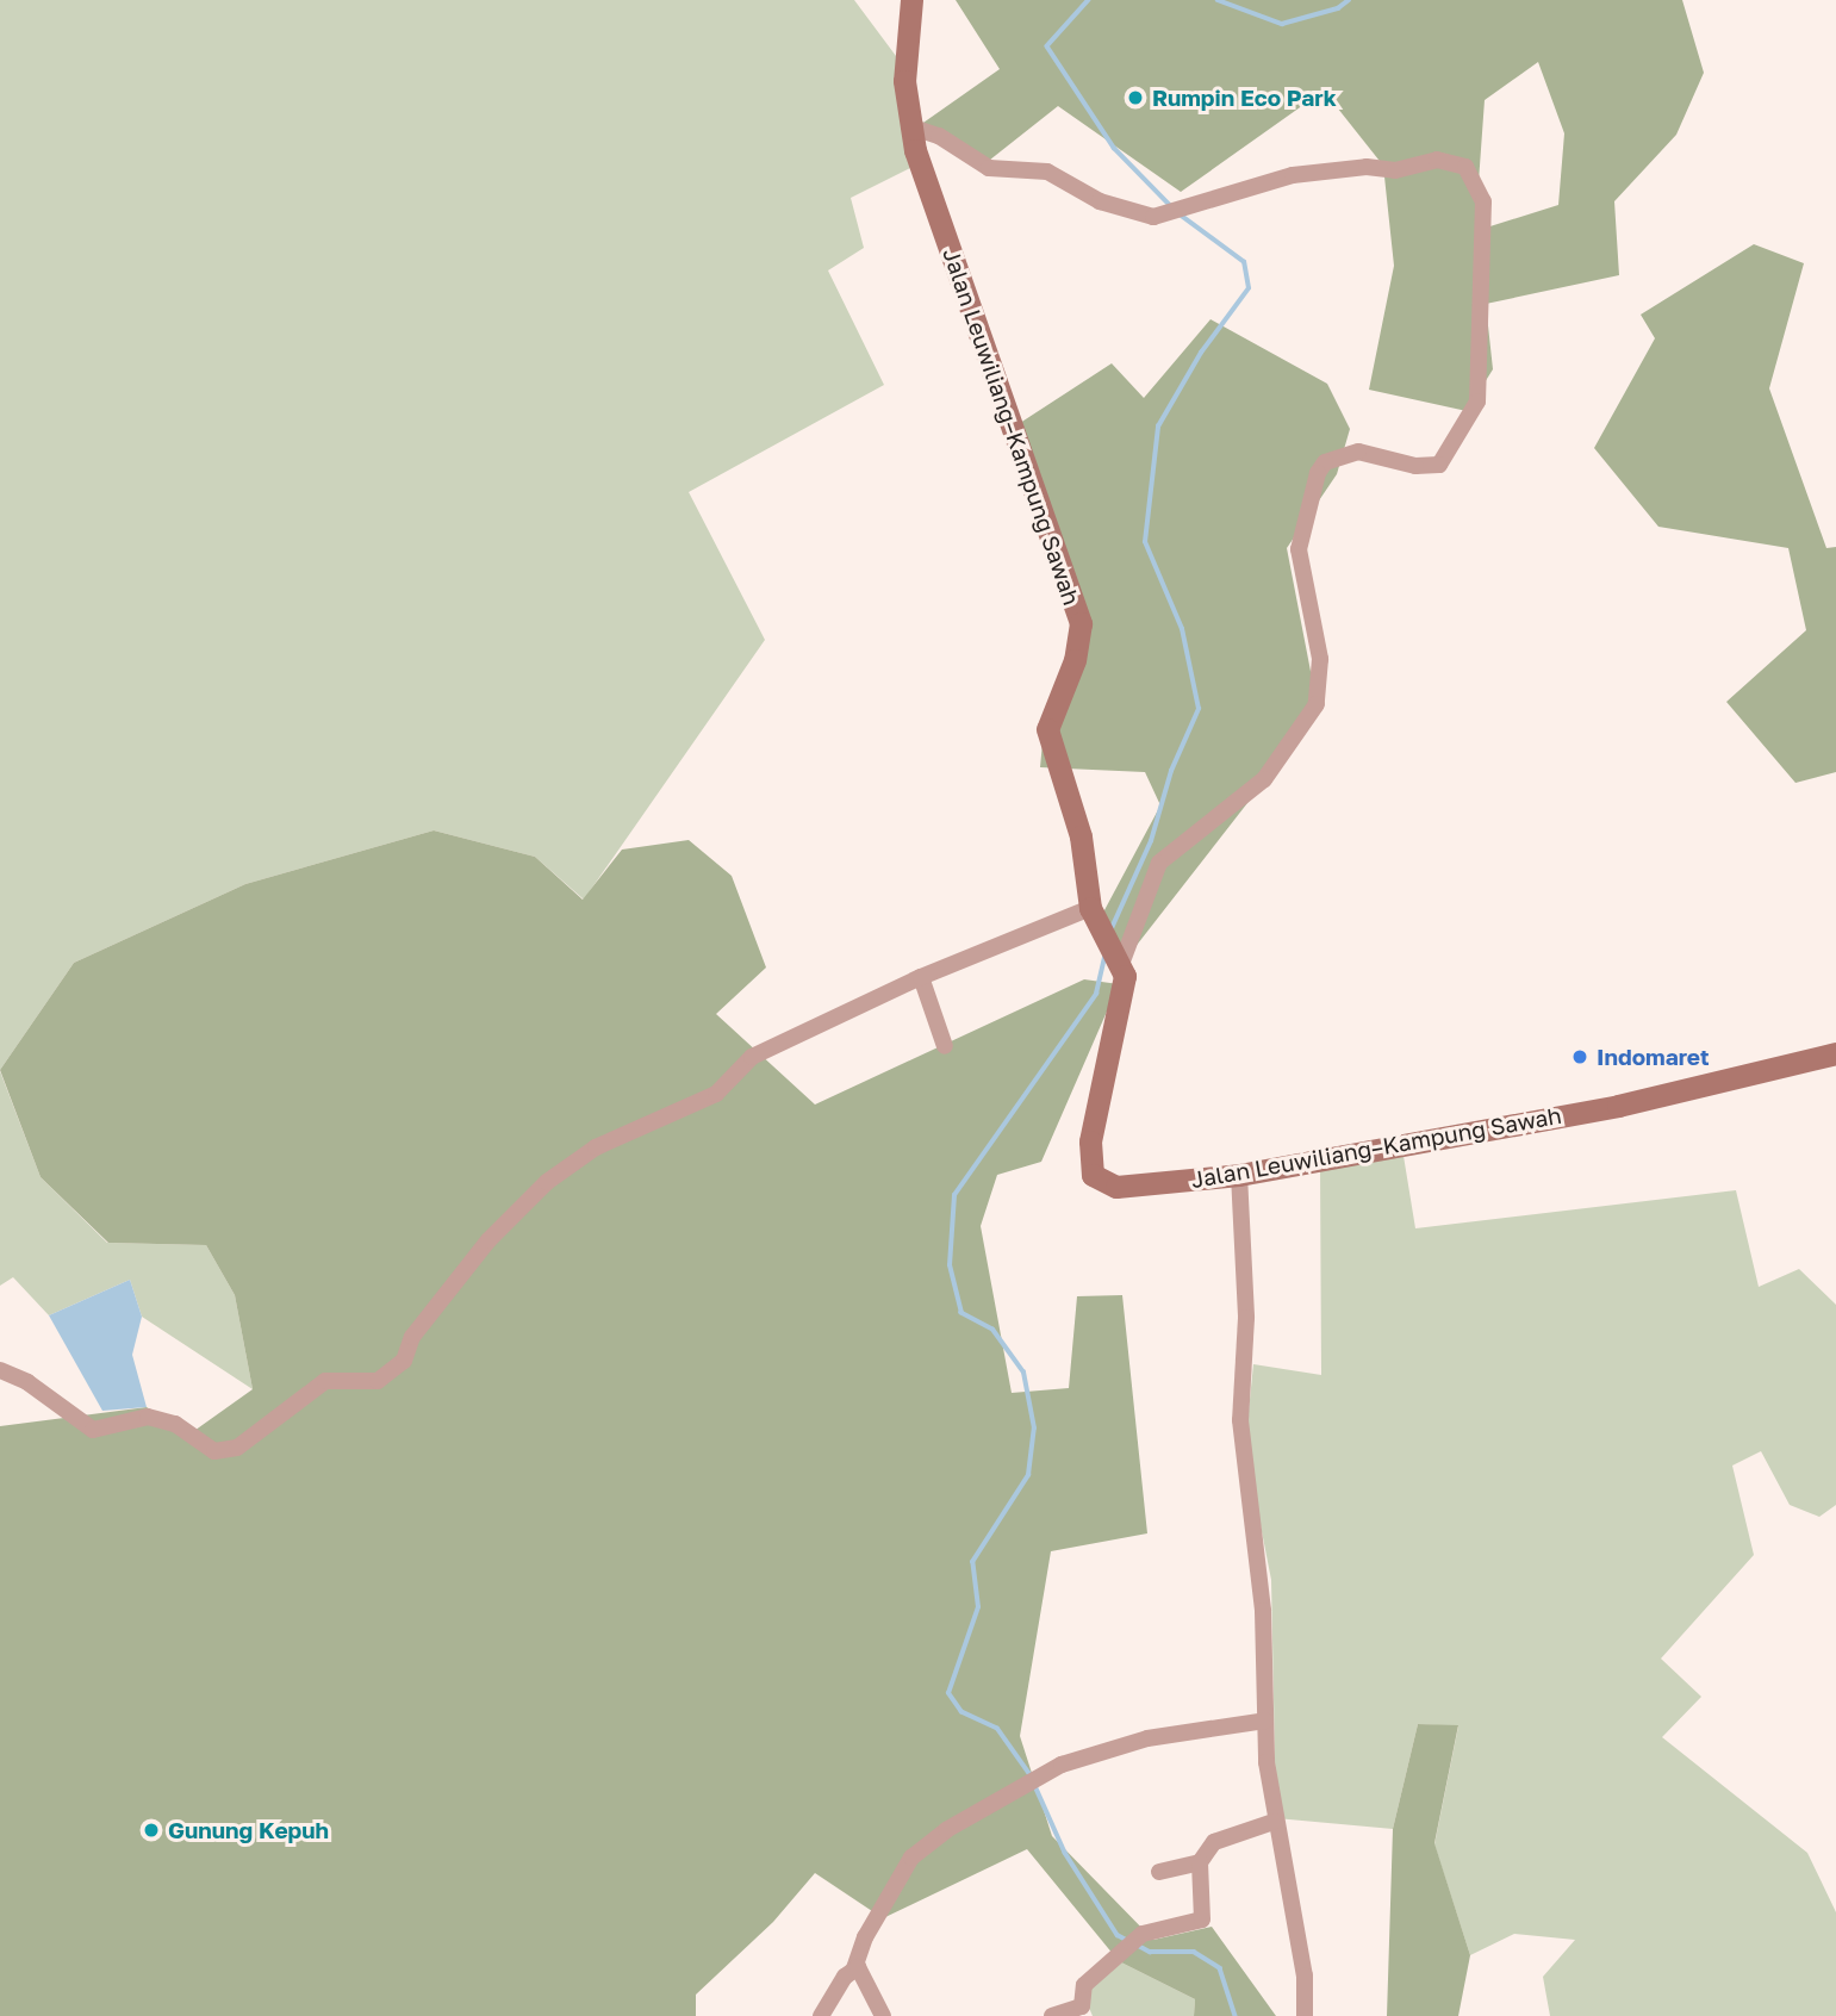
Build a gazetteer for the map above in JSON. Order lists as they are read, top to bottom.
{
  "streets": {
    "main road": ["Jalan Leuwiliang–Kampung Sawah"]
  },
  "places": ["Rumpin Eco Park", "Indomaret", "Gunung Kepuh"]
}
